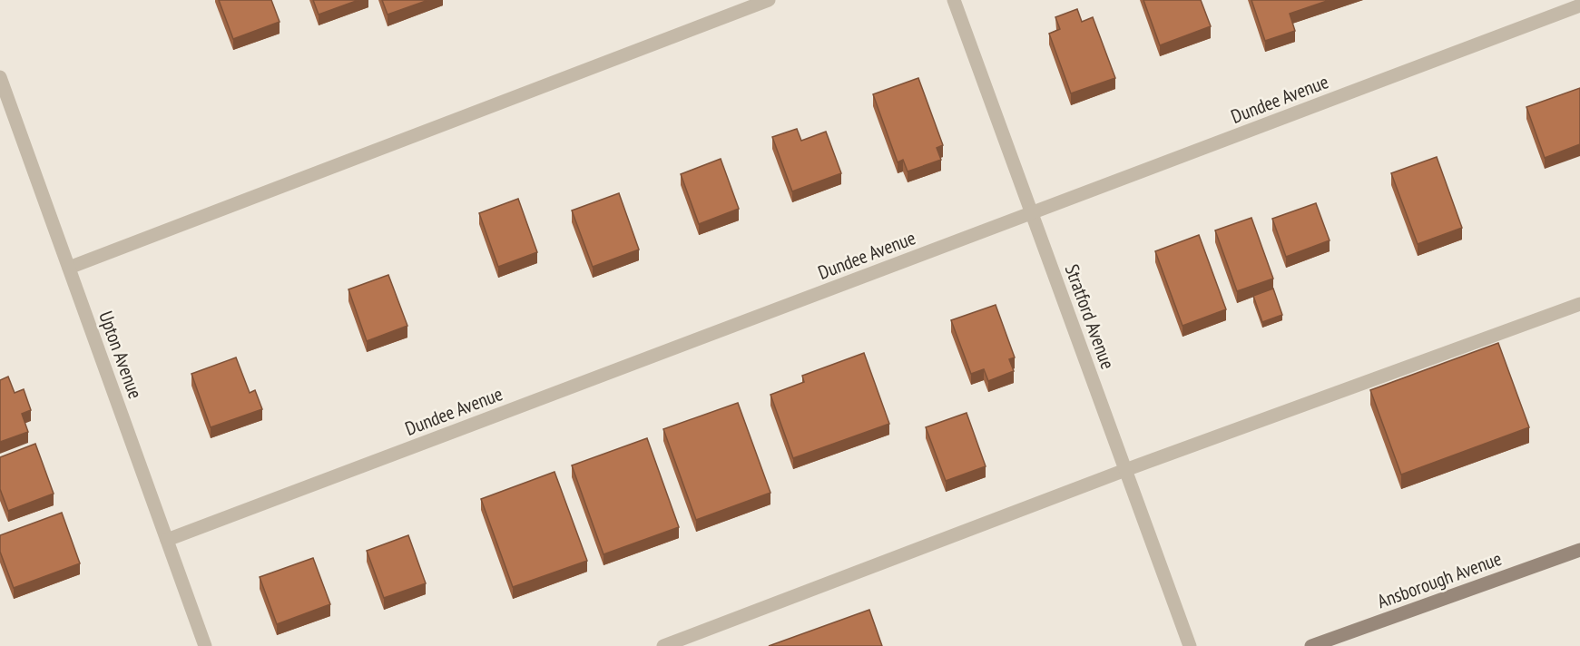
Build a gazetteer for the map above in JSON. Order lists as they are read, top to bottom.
{
  "streets": {
    "main road": ["Ansborough Avenue"],
    "street": ["Dundee Avenue", "Stratford Avenue", "Upton Avenue"]
  },
  "crossings": [
    ["Dundee Avenue", "Stratford Avenue"],
    ["Dundee Avenue", "Upton Avenue"]
  ]
}
